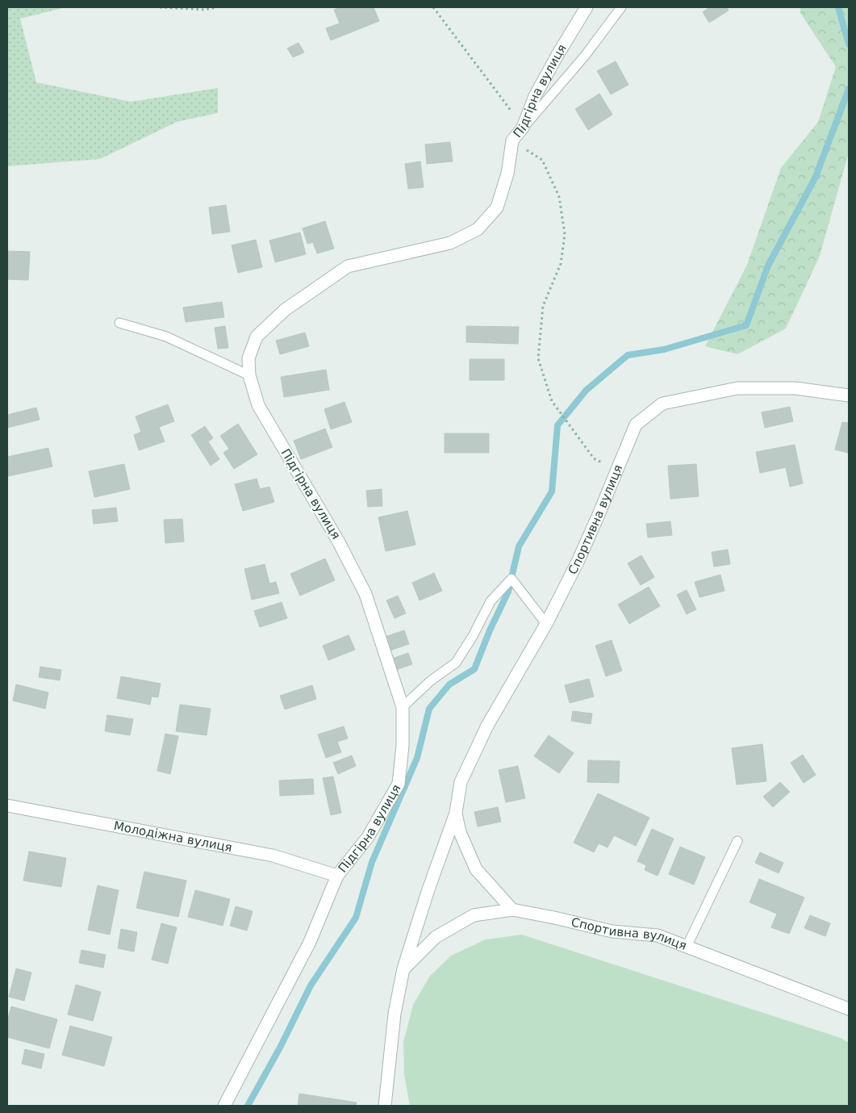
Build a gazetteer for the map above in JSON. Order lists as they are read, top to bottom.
{
  "streets": {
    "street": ["Підгірна вулиця", "Спортивна вулиця", "Молодіжна вулиця"]
  },
  "crossings": [
    ["Підгірна вулиця", "Молодіжна вулиця"]
  ]
}
